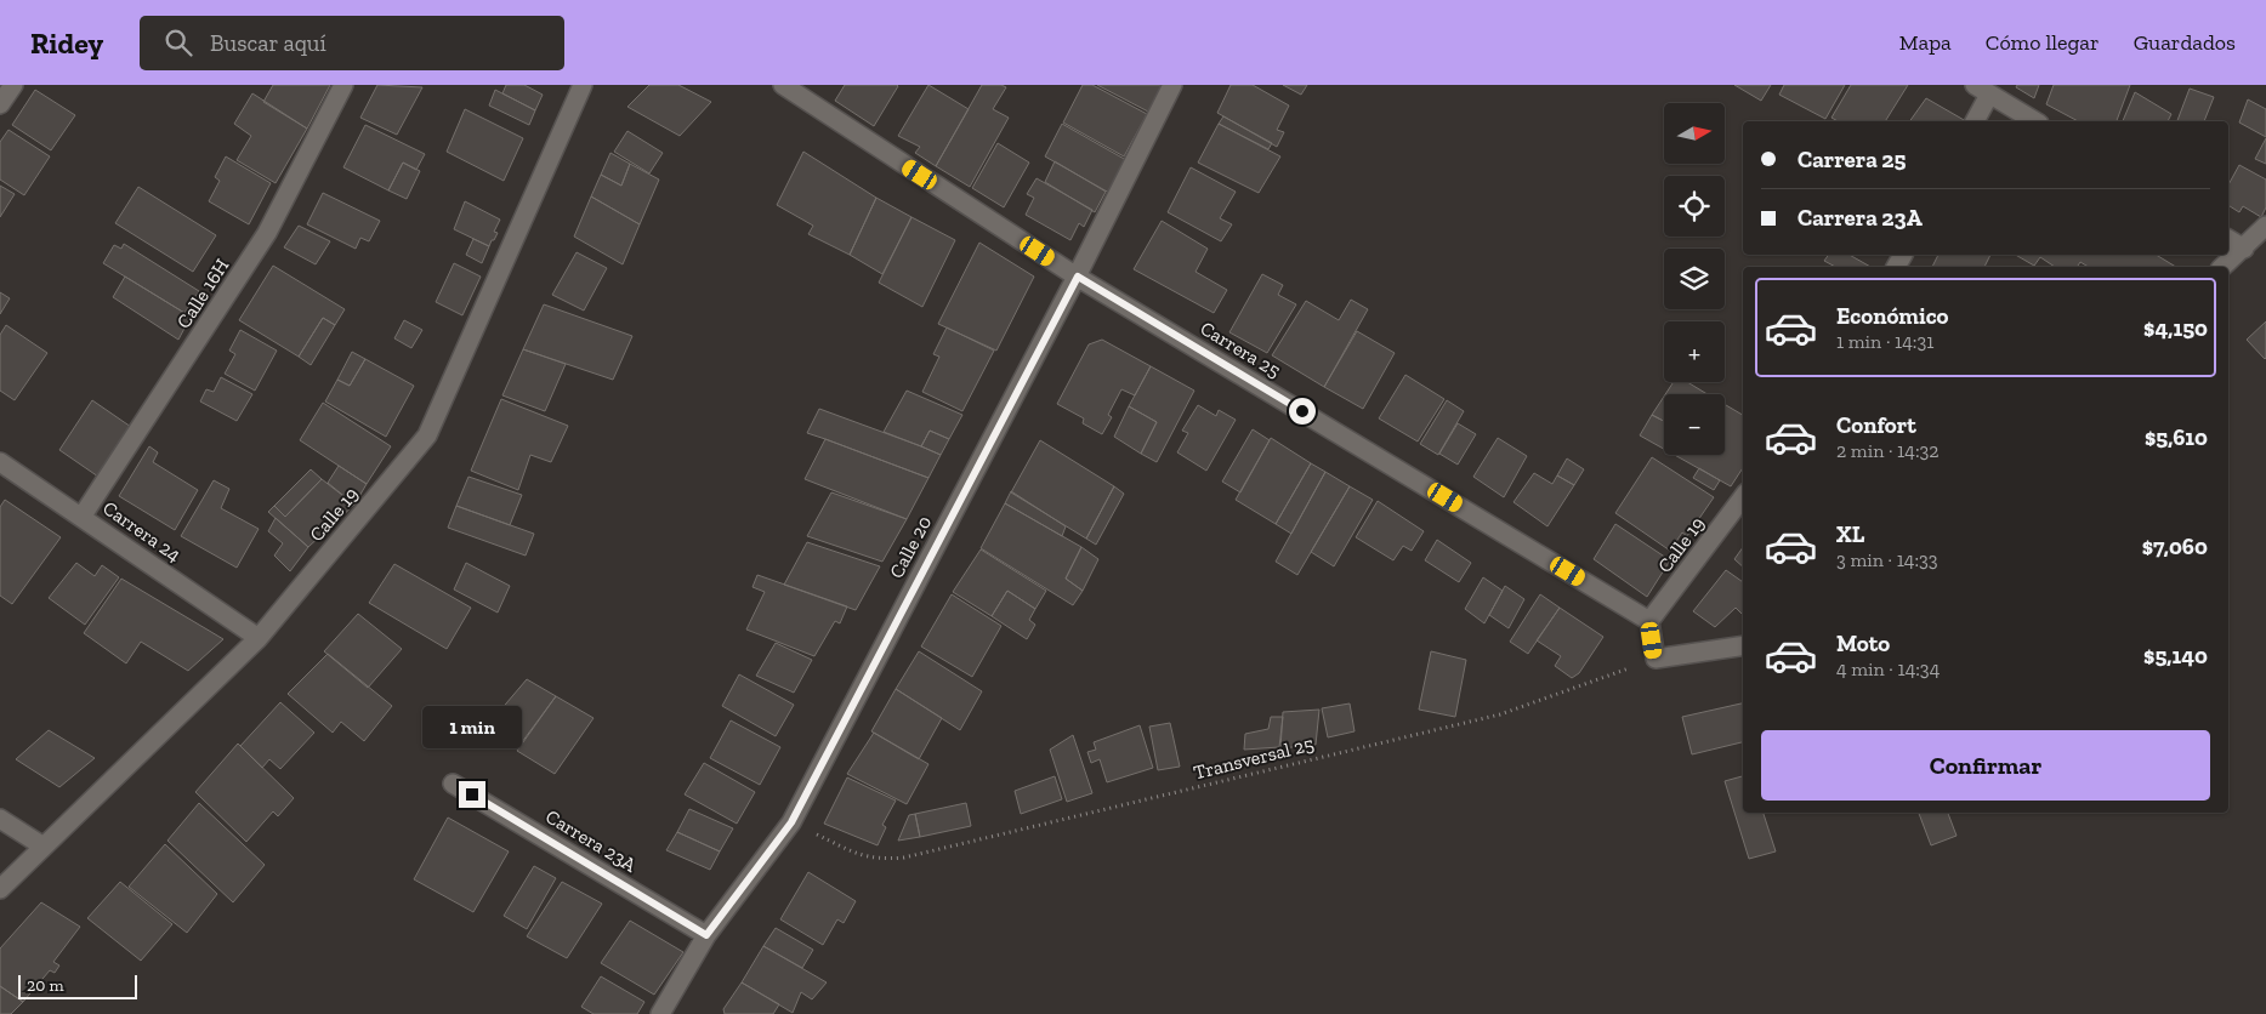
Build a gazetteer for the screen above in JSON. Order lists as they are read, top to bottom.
{
  "streets": {
    "street": [
      "Calle 16H",
      "Carrera 25",
      "Calle 19",
      "Carrera 24",
      "Calle 20",
      "Carrera 23A"
    ],
    "path": ["Transversal 25"]
  },
  "crossings": [
    ["Calle 16H", "Carrera 24"],
    ["Carrera 25", "Calle 19"],
    ["Carrera 25", "Calle 20"],
    ["Calle 19", "Carrera 24"],
    ["Calle 20", "Transversal 25"],
    ["Calle 20", "Carrera 23A"]
  ],
  "scale_bar": "20 m",
  "north": "right",
  "page": {
    "header": "Ridey",
    "search": "Buscar aquí",
    "nav": ["Mapa", "Cómo llegar", "Guardados"],
    "map_buttons": ["+", "−"],
    "banner": ["Carrera 25", "Carrera 23A"],
    "list": [
      {
        "name": "Económico",
        "note": "1 min · 14:31",
        "value": "$4,150"
      },
      {
        "name": "Confort",
        "note": "2 min · 14:32",
        "value": "$5,610"
      },
      {
        "name": "XL",
        "note": "3 min · 14:33",
        "value": "$7,060"
      },
      {
        "name": "Moto",
        "note": "4 min · 14:34",
        "value": "$5,140"
      }
    ],
    "bubble": "1 min",
    "buttons": "Confirmar",
    "scale": "20 m"
  }
}
